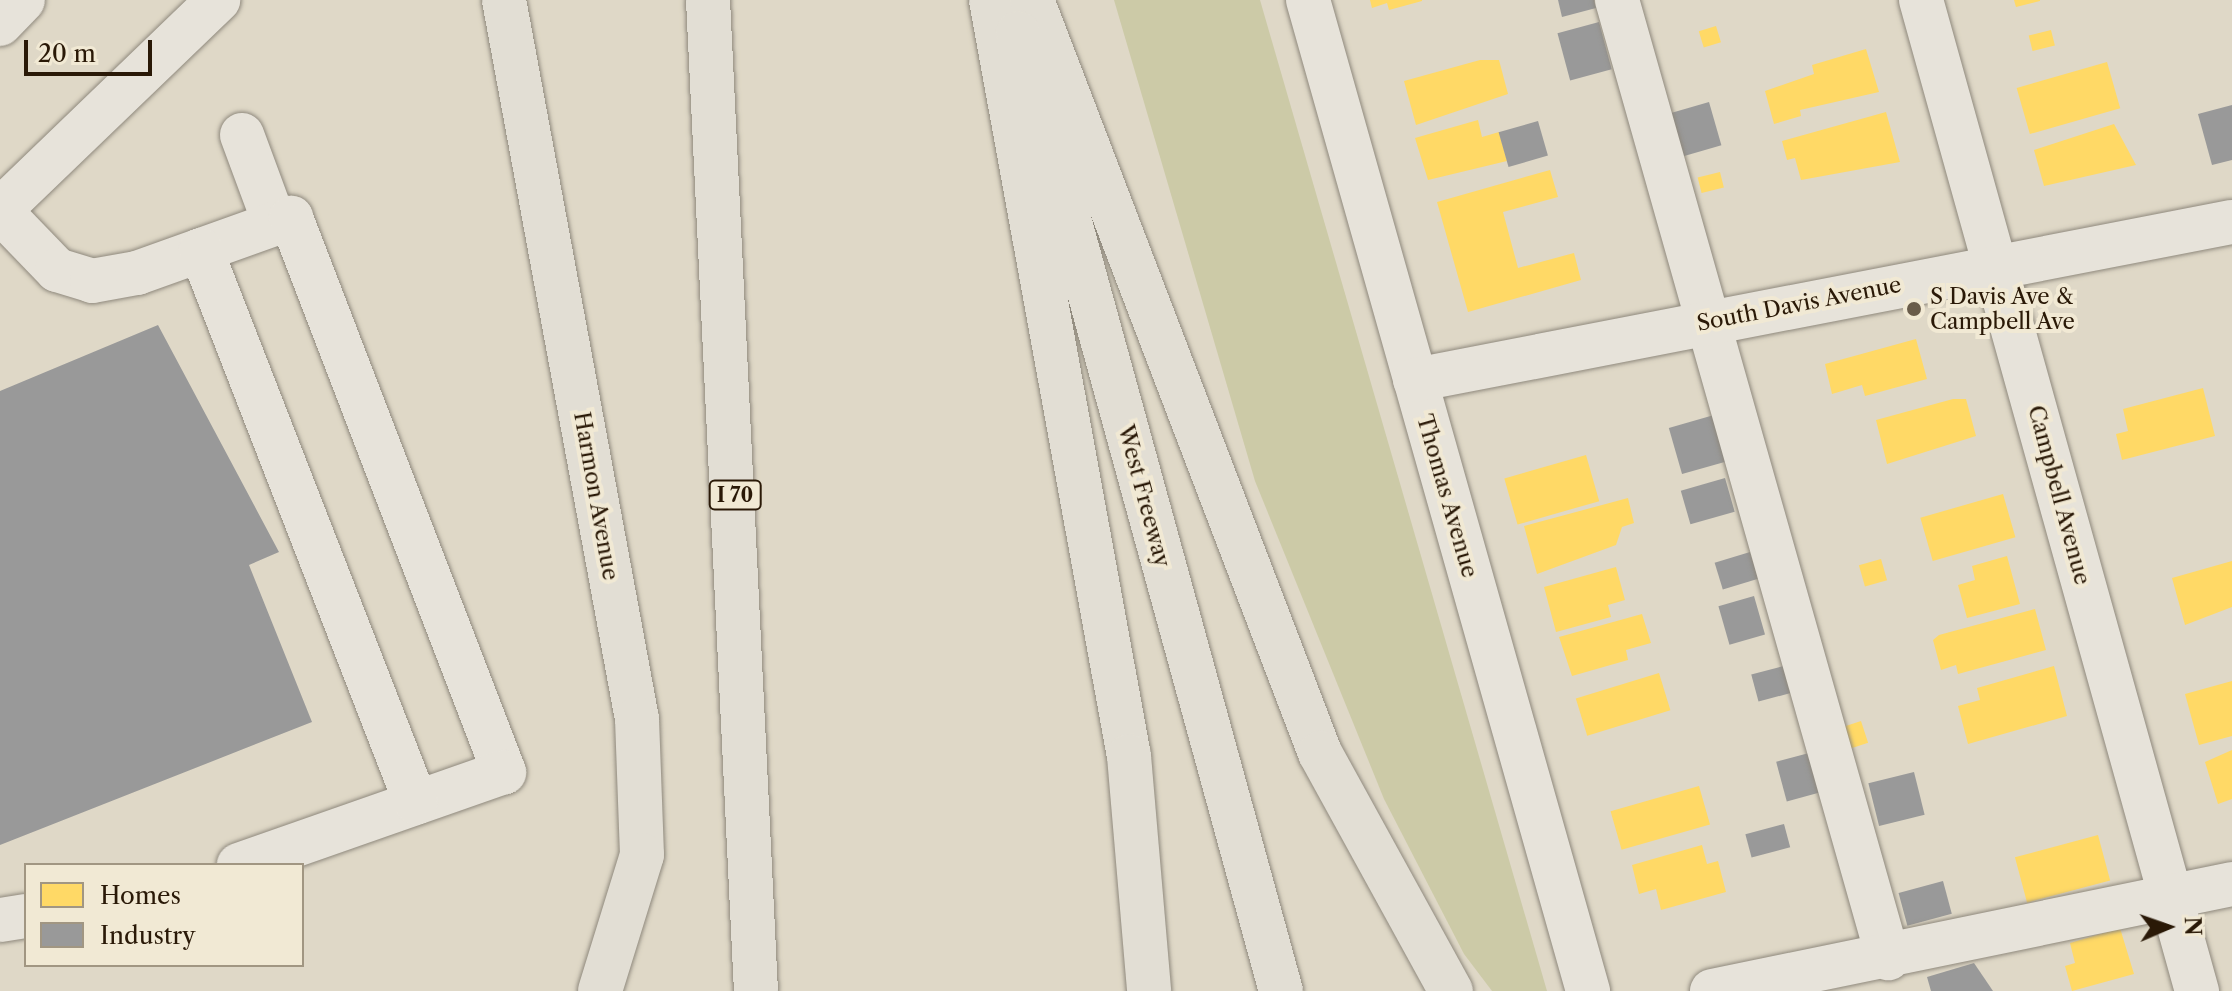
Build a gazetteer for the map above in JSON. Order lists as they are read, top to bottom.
{
  "streets": {
    "main road": ["I 70", "Harmon Avenue", "West Freeway"],
    "street": ["South Davis Avenue", "Campbell Avenue", "Thomas Avenue"]
  },
  "crossings": [
    ["South Davis Avenue", "Campbell Avenue"],
    ["South Davis Avenue", "Thomas Avenue"]
  ],
  "places": ["S Davis Ave & Campbell Ave"],
  "legend": ["Homes", "Industry"],
  "scale_bar": "20 m",
  "north": "right"
}
